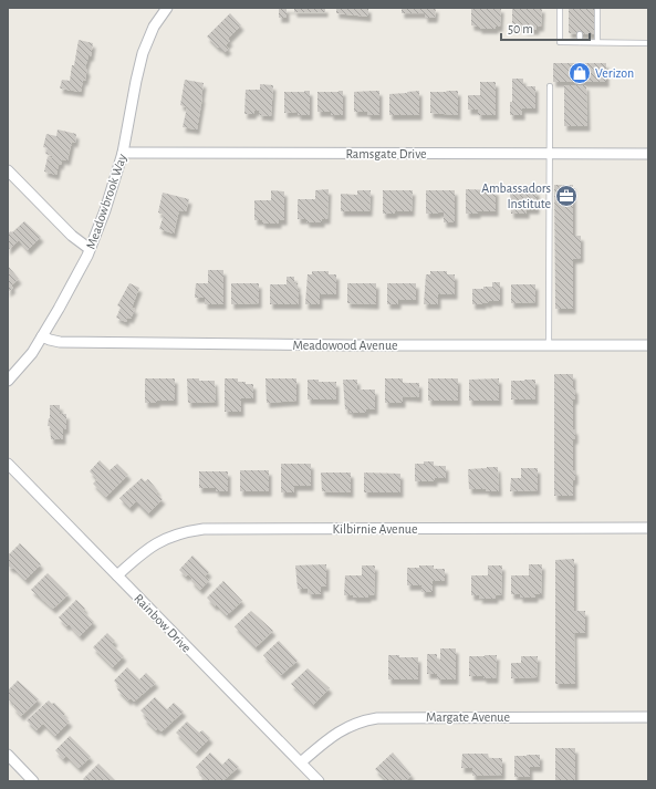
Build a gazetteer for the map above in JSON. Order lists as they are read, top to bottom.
{
  "streets": {
    "street": [
      "Ramsgate Drive",
      "Meadowbrook Way",
      "Meadowood Avenue",
      "Kilbirnie Avenue",
      "Rainbow Drive",
      "Margate Avenue"
    ]
  },
  "crossings": [
    ["Ramsgate Drive", "Meadowbrook Way"],
    ["Meadowbrook Way", "Meadowood Avenue"],
    ["Kilbirnie Avenue", "Rainbow Drive"],
    ["Rainbow Drive", "Margate Avenue"]
  ],
  "places": {
    "shop": ["Verizon"],
    "office": ["Ambassadors Institute"]
  },
  "scale_bar": "50 m"
}
